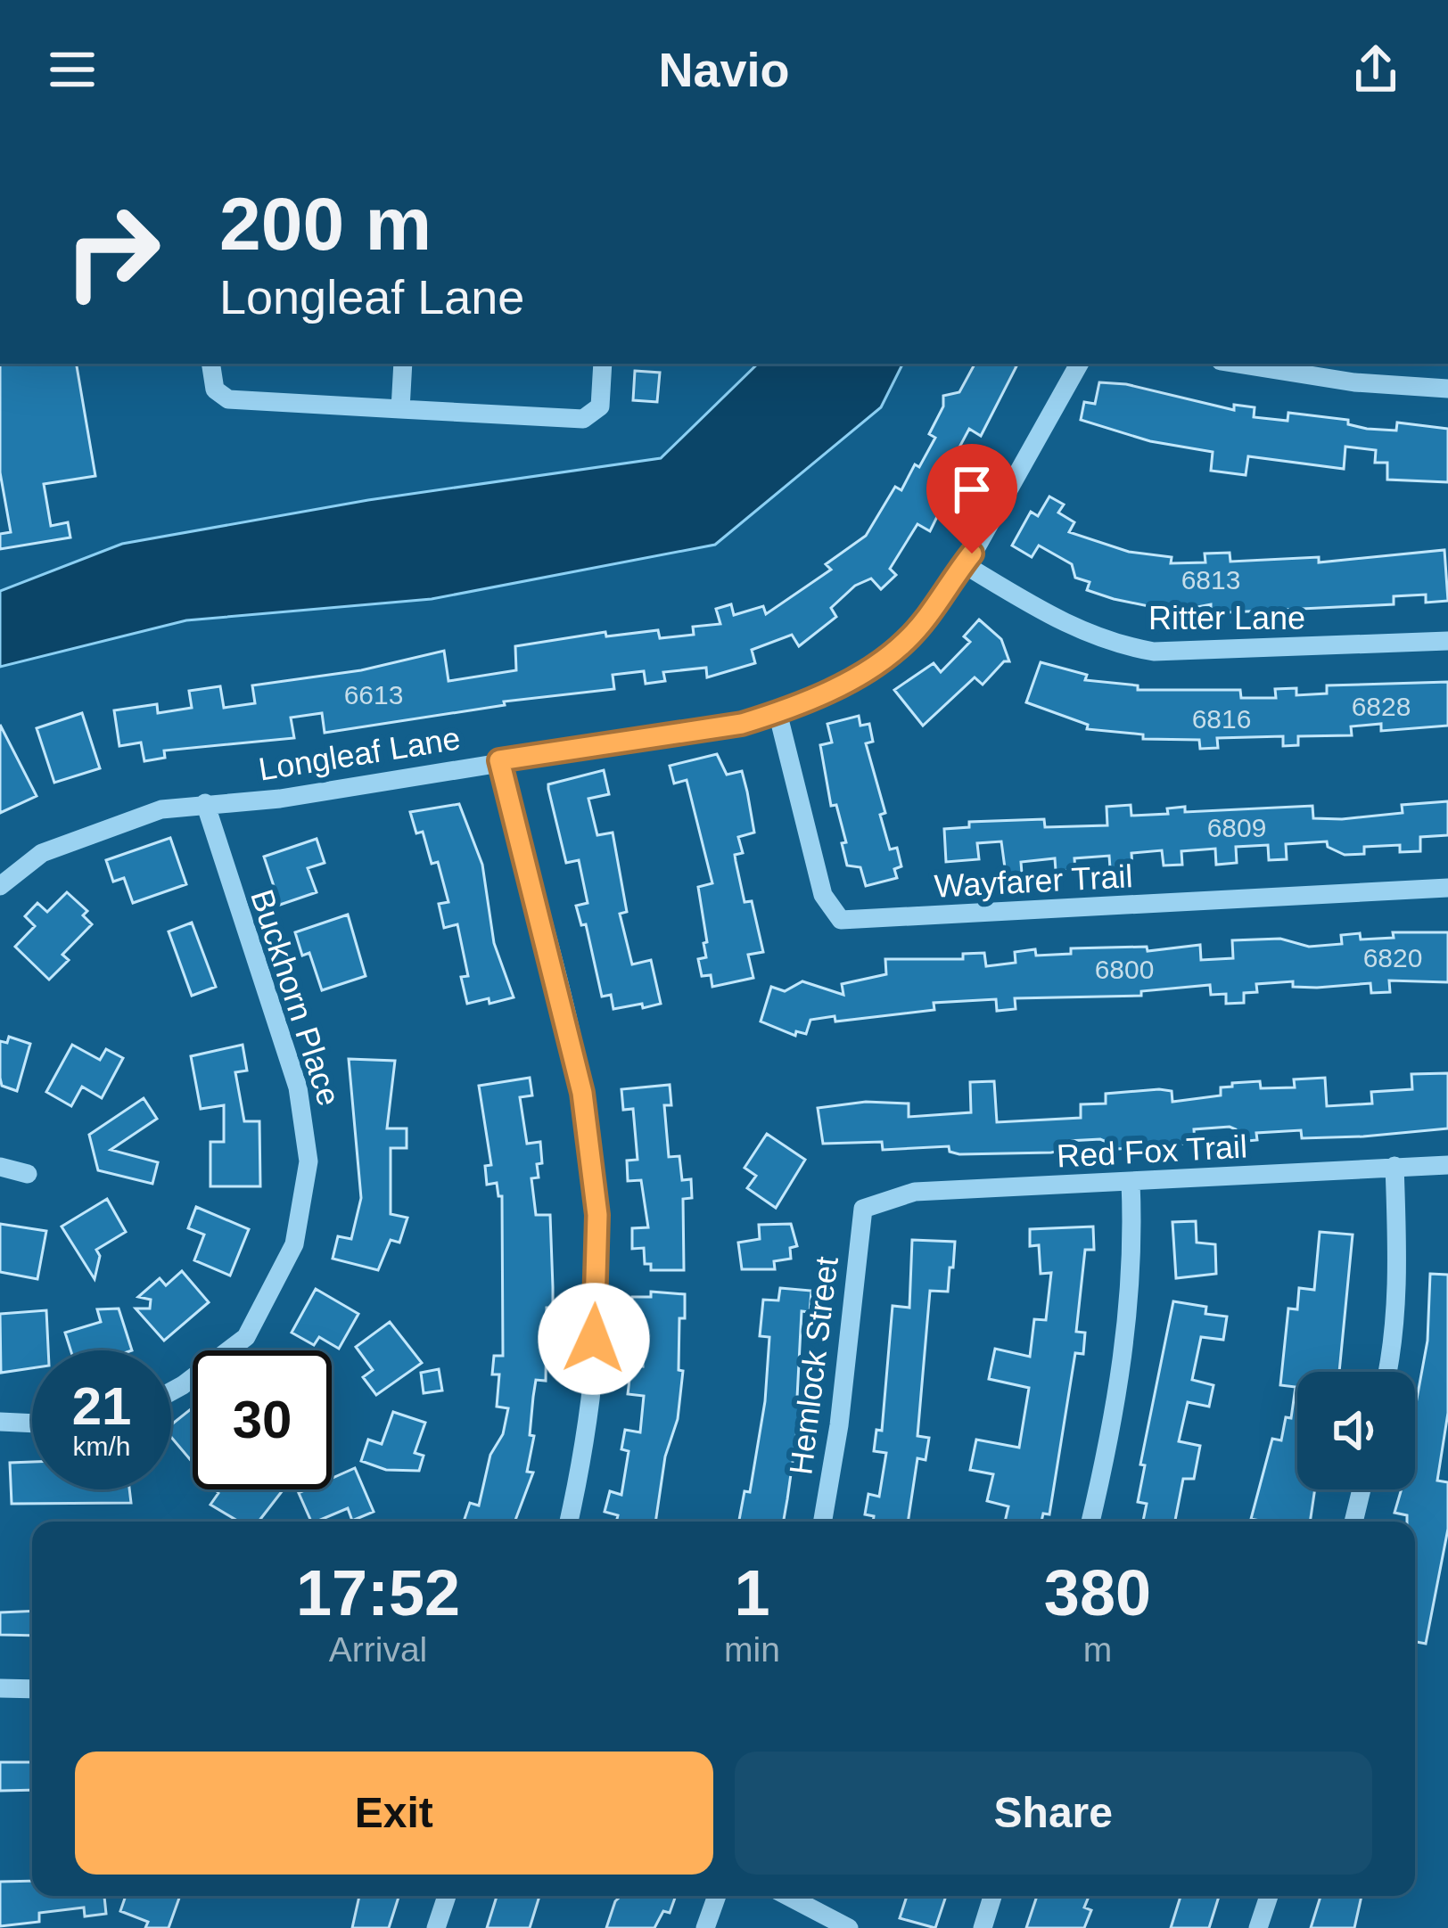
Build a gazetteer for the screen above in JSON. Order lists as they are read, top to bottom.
{
  "streets": {
    "street": [
      "Ritter Lane",
      "Longleaf Lane",
      "Wayfarer Trail",
      "Buckhorn Place",
      "Red Fox Trail",
      "Hemlock Street"
    ]
  },
  "crossings": [
    ["Ritter Lane", "Longleaf Lane"],
    ["Longleaf Lane", "Wayfarer Trail"],
    ["Longleaf Lane", "Buckhorn Place"],
    ["Red Fox Trail", "Hemlock Street"]
  ],
  "house_numbers": [
    "6813",
    "6613",
    "6828",
    "6816",
    "6809",
    "6820",
    "6800"
  ],
  "page": {
    "header": "Navio",
    "turn": ["200 m", "Longleaf Lane"],
    "speed": "21 km/h",
    "limit": "30",
    "eta": [
      "17:52",
      "Arrival",
      "1",
      "min",
      "380",
      "m"
    ],
    "buttons": ["Exit", "Share"]
  }
}
